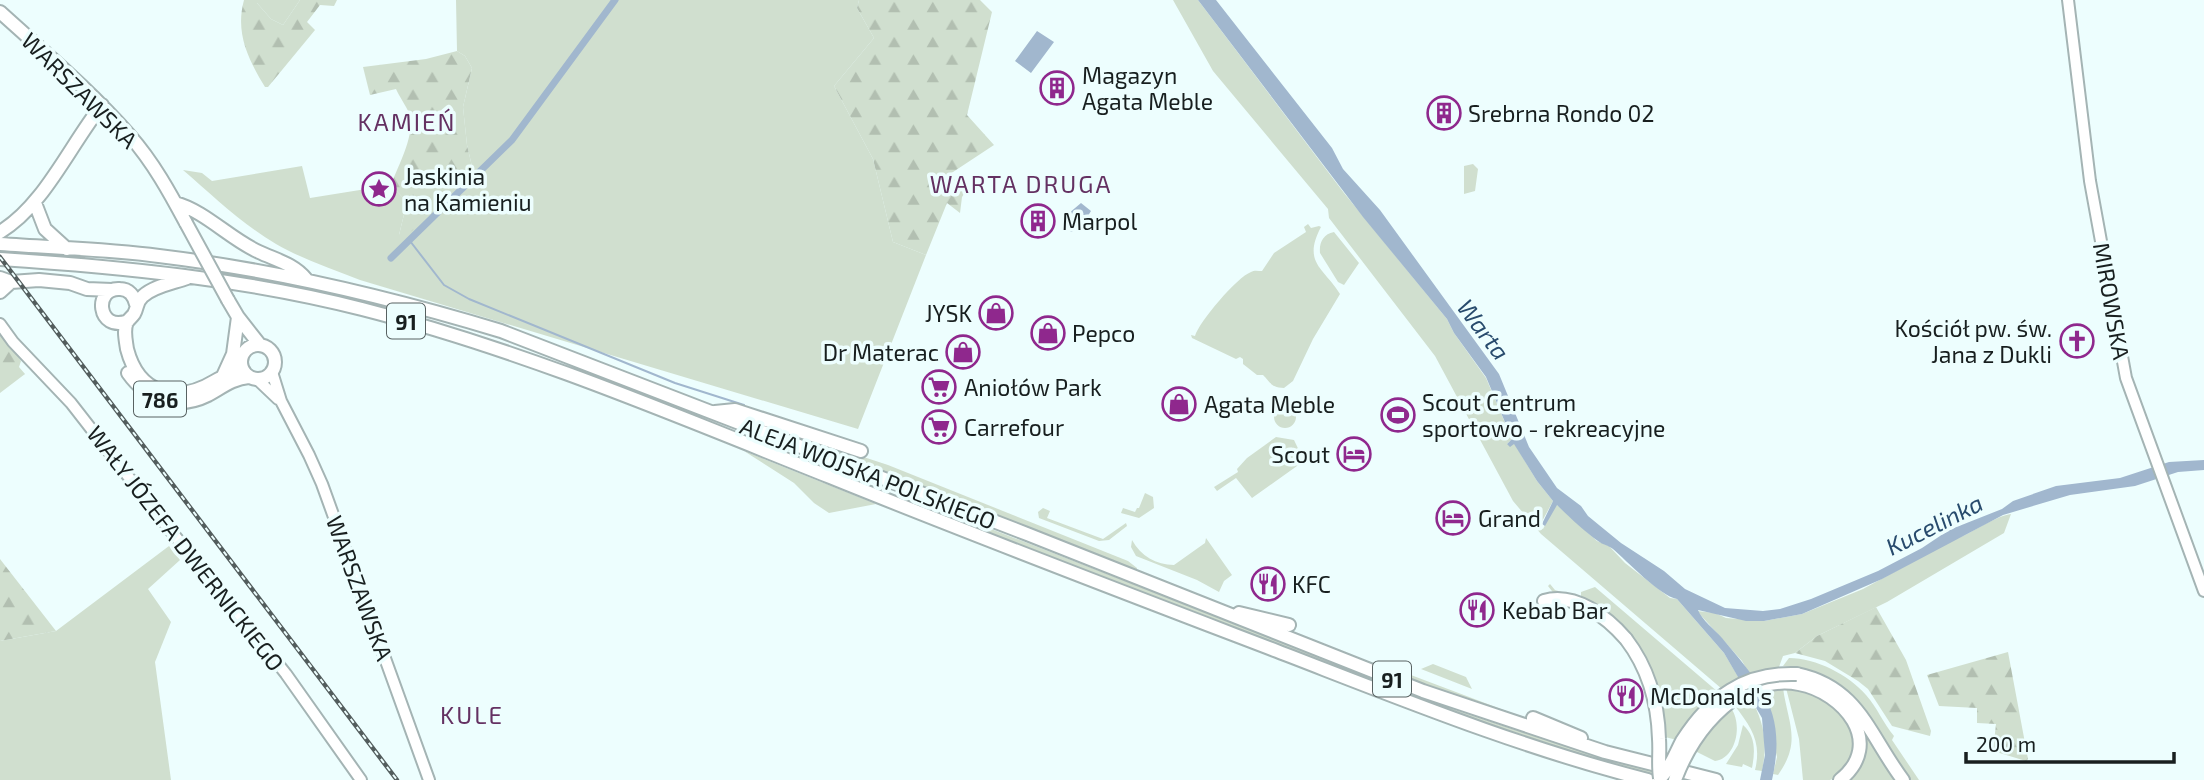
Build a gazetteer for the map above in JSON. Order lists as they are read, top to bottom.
{
  "streets": {
    "main road": [
      "WARSZAWSKA",
      "91",
      "786",
      "ALEJA WOJSKA POLSKIEGO"
    ],
    "street": ["MIROWSKA", "WAŁY JÓZEFA DWERNICKIEGO"]
  },
  "crossings": [
    ["WARSZAWSKA", "786"]
  ],
  "districts": ["KAMIEŃ", "WARTA DRUGA", "KULE"],
  "water": ["Warta", "Kucelinka"],
  "places": {
    "building": ["Magazyn Agata Meble", "Srebrna Rondo 02", "Marpol"],
    "place": ["Jaskinia na Kamieniu"],
    "shop": [
      "JYSK",
      "Pepco",
      "Dr Materac",
      "Agata Meble"
    ],
    "church": ["Kościół pw. św. Jana z Dukli"],
    "supermarket": ["Aniołów Park", "Carrefour"],
    "sports": ["Scout Centrum sportowo - rekreacyjne"],
    "hotel": ["Scout", "Grand"],
    "restaurant": ["KFC", "Kebab Bar", "McDonald's"]
  },
  "scale_bar": "200 m"
}
